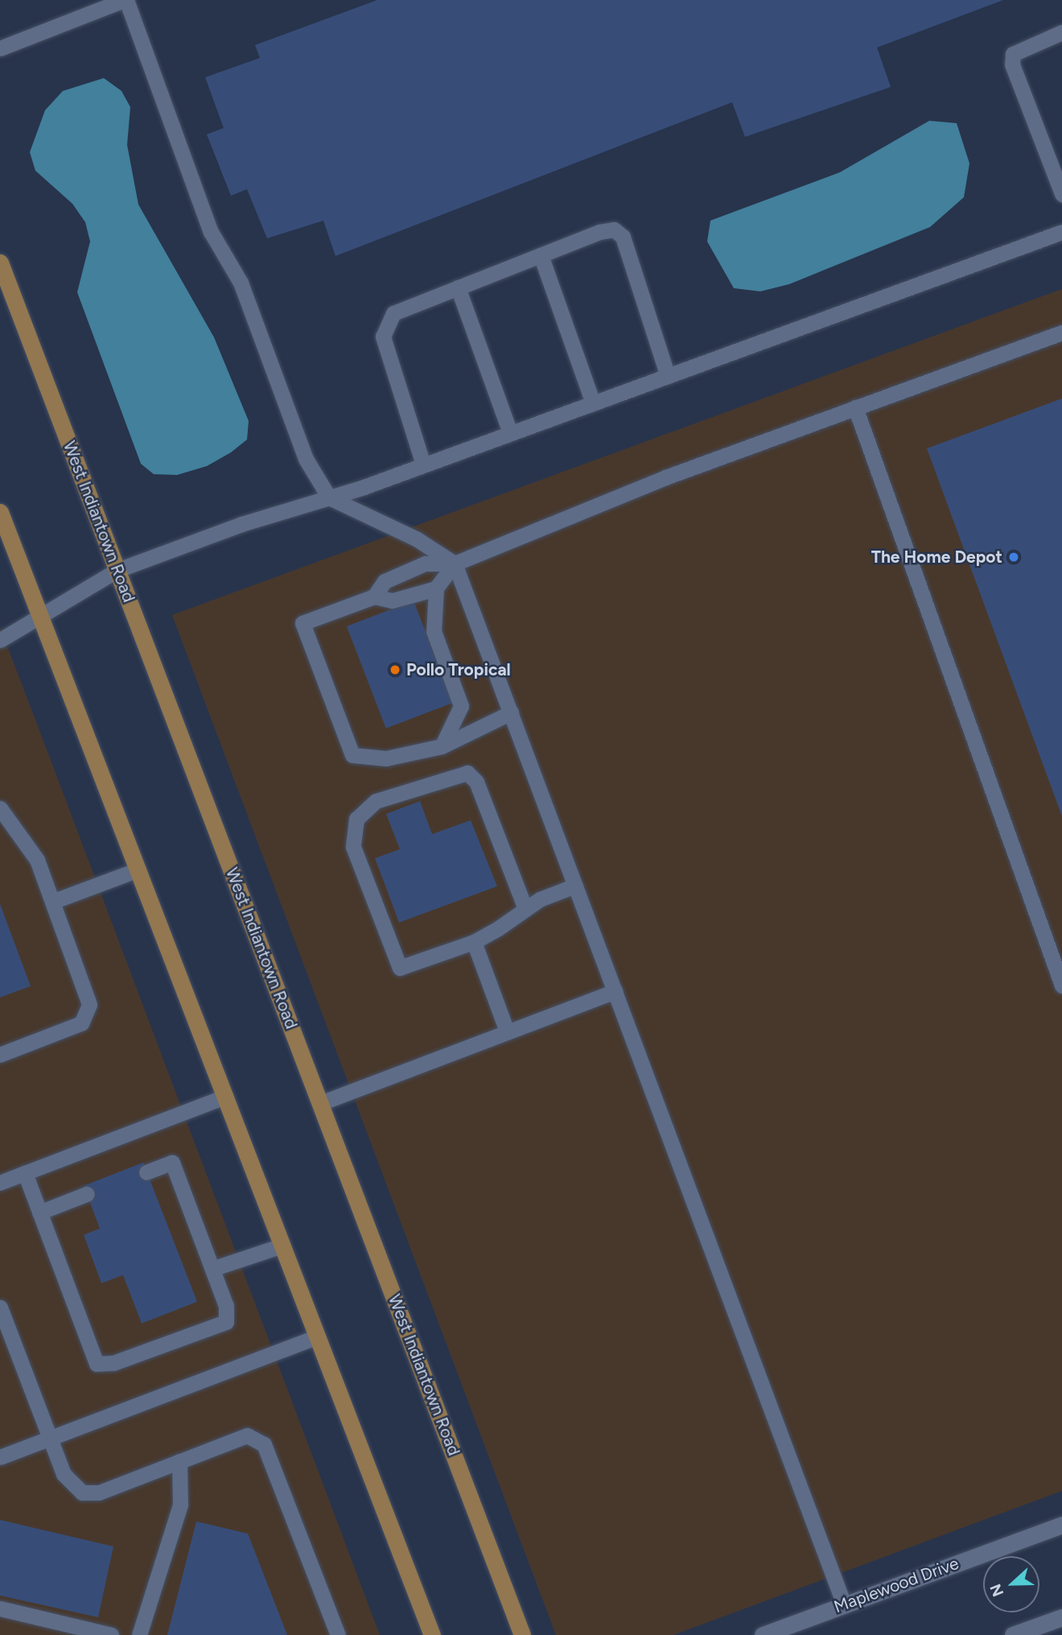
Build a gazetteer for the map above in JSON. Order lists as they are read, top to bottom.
{
  "streets": {
    "main road": ["West Indiantown Road"],
    "street": ["Maplewood Drive"]
  },
  "places": ["The Home Depot", "Pollo Tropical"],
  "north": "left"
}
